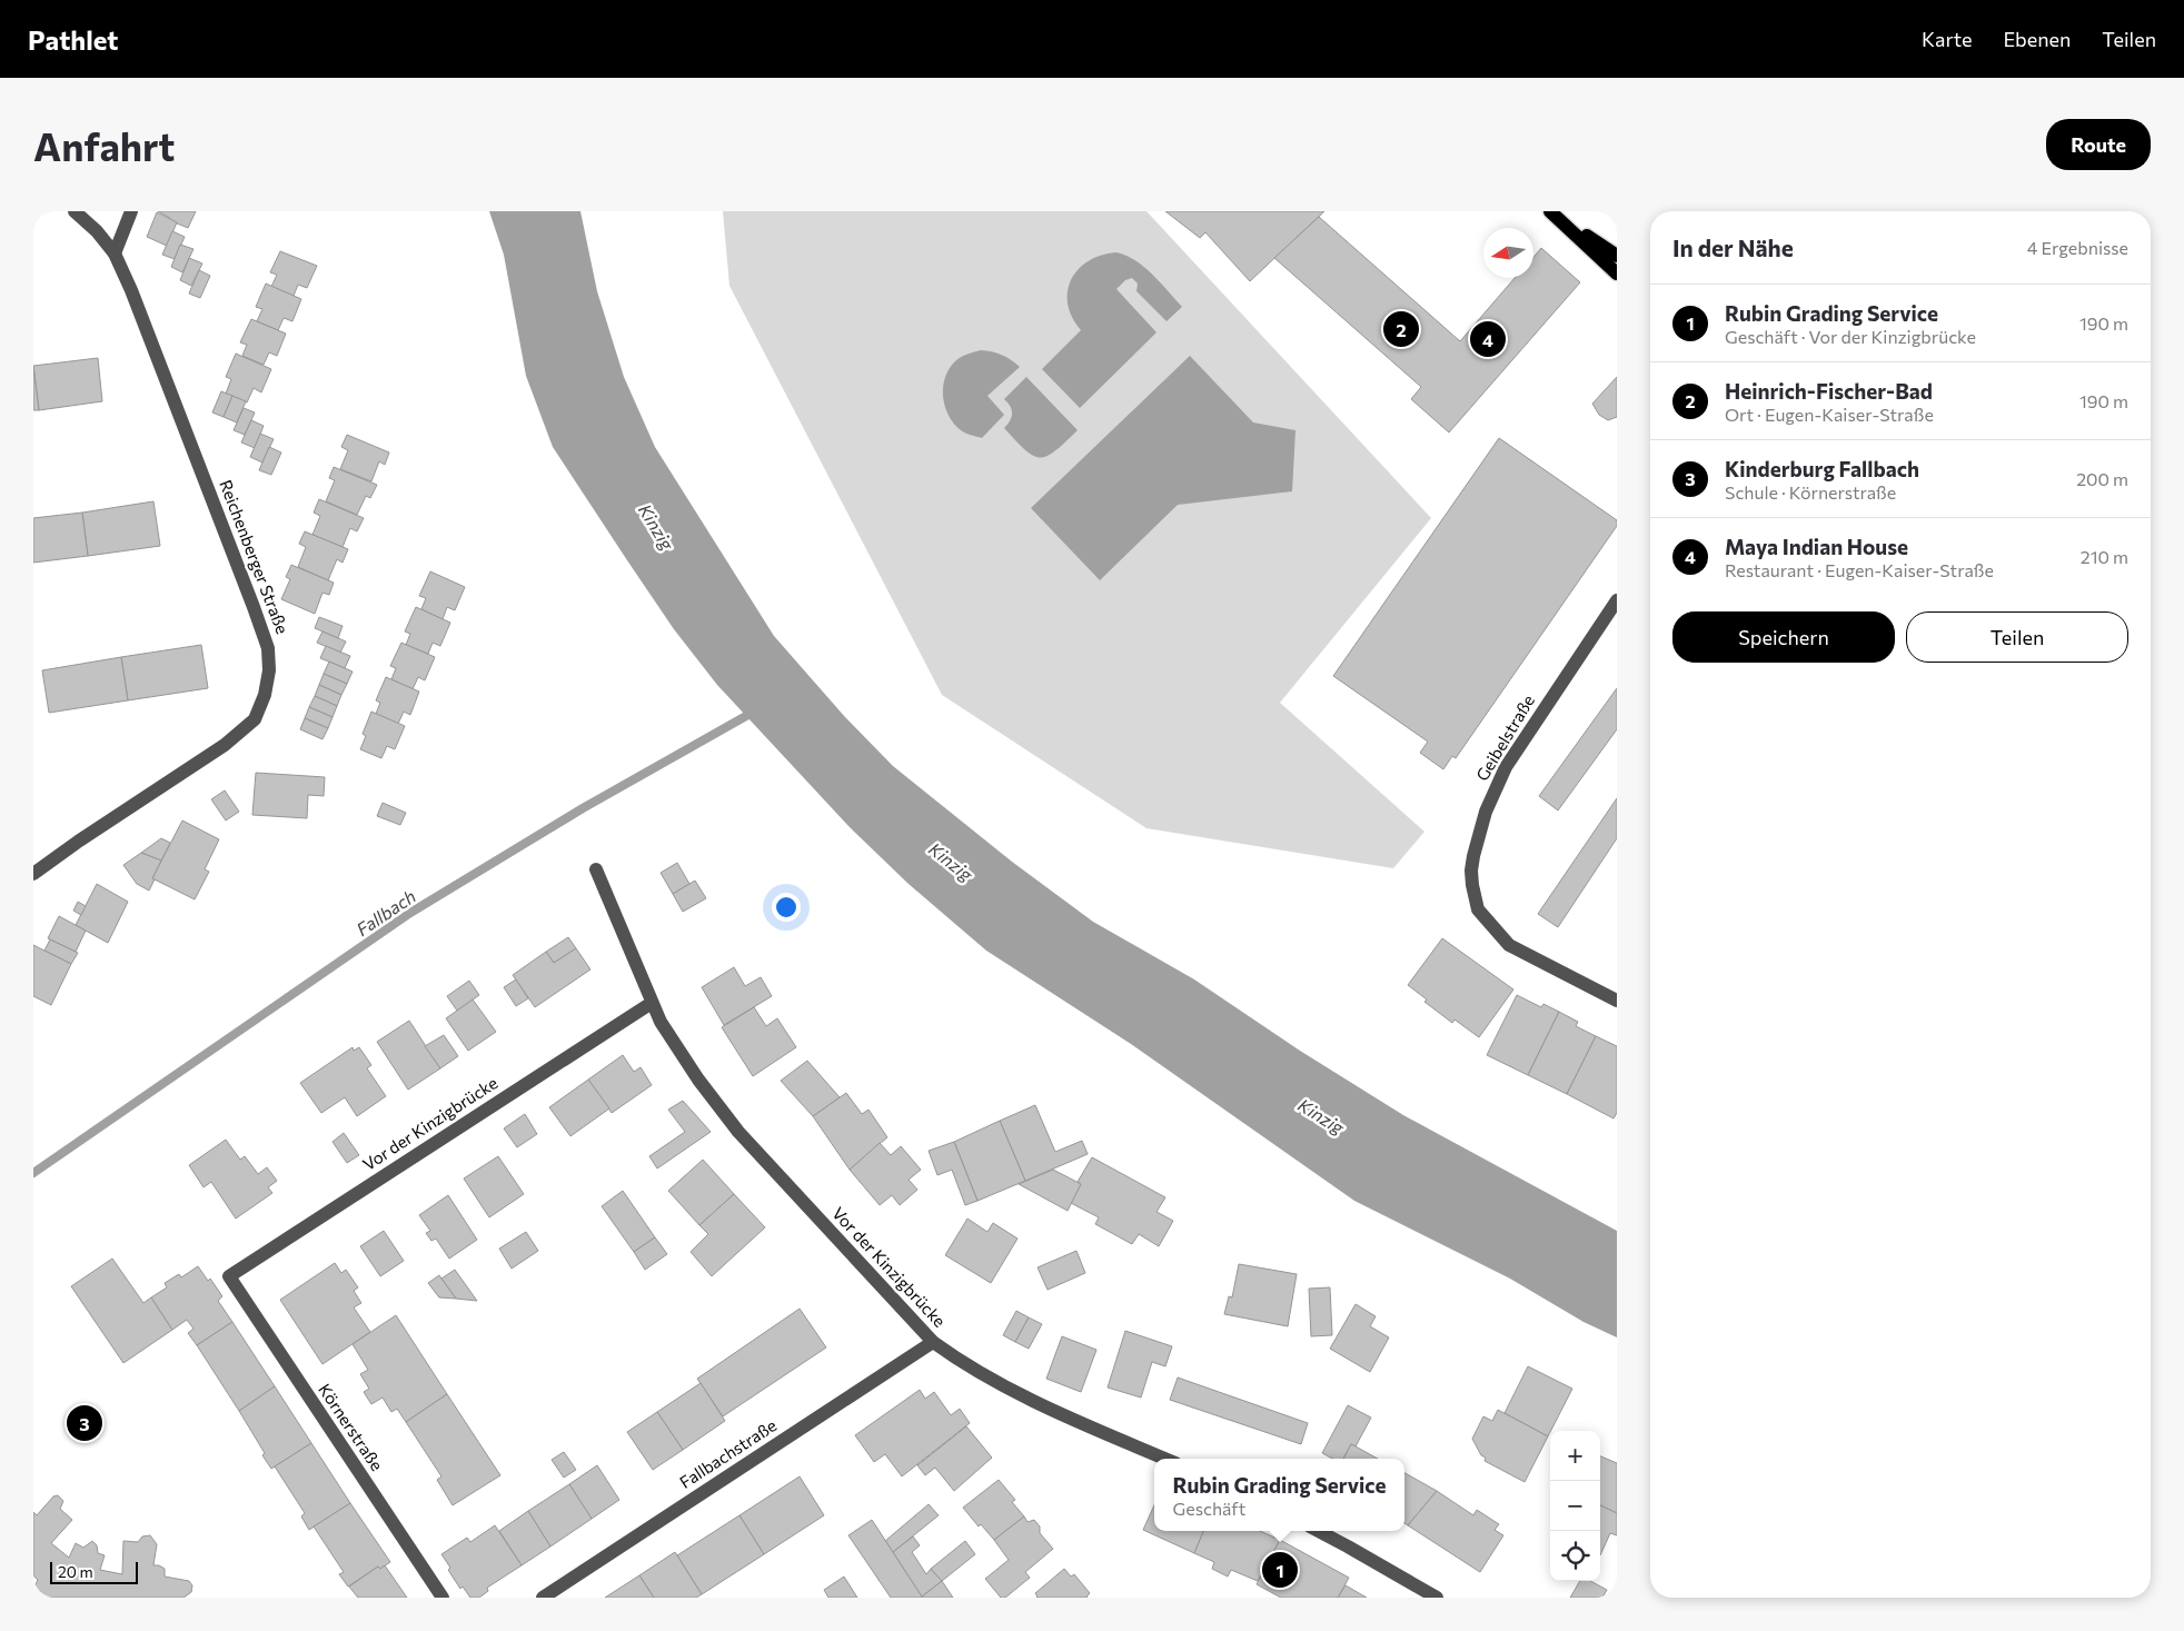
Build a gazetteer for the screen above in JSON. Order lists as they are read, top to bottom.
{
  "streets": {
    "street": [
      "Reichenberger Straße",
      "Geibelstraße",
      "Vor der Kinzigbrücke",
      "Körnerstraße",
      "Fallbachstraße"
    ]
  },
  "crossings": [
    ["Vor der Kinzigbrücke", "Körnerstraße"],
    ["Vor der Kinzigbrücke", "Fallbachstraße"]
  ],
  "water": ["Kinzig", "Fallbach"],
  "scale_bar": "20 m",
  "north": "left",
  "page": {
    "header": "Pathlet",
    "nav": ["Karte", "Ebenen", "Teilen"],
    "buttons": [
      "Route",
      ["Speichern", "Teilen"]
    ],
    "title": "Anfahrt",
    "heading": ["In der Nähe", "4 Ergebnisse"],
    "list": [
      {
        "mark": "1",
        "name": "Rubin Grading Service",
        "note": "Geschäft · Vor der Kinzigbrücke",
        "value": "190 m"
      },
      {
        "mark": "2",
        "name": "Heinrich-Fischer-Bad",
        "note": "Ort · Eugen-Kaiser-Straße",
        "value": "190 m"
      },
      {
        "mark": "3",
        "name": "Kinderburg Fallbach",
        "note": "Schule · Körnerstraße",
        "value": "200 m"
      },
      {
        "mark": "4",
        "name": "Maya Indian House",
        "note": "Restaurant · Eugen-Kaiser-Straße",
        "value": "210 m"
      }
    ],
    "pins": [
      "2",
      "4",
      "3",
      "1"
    ],
    "map_buttons": ["+", "−"],
    "popup": ["Rubin Grading Service", "Geschäft"],
    "scale": "20 m"
  }
}
